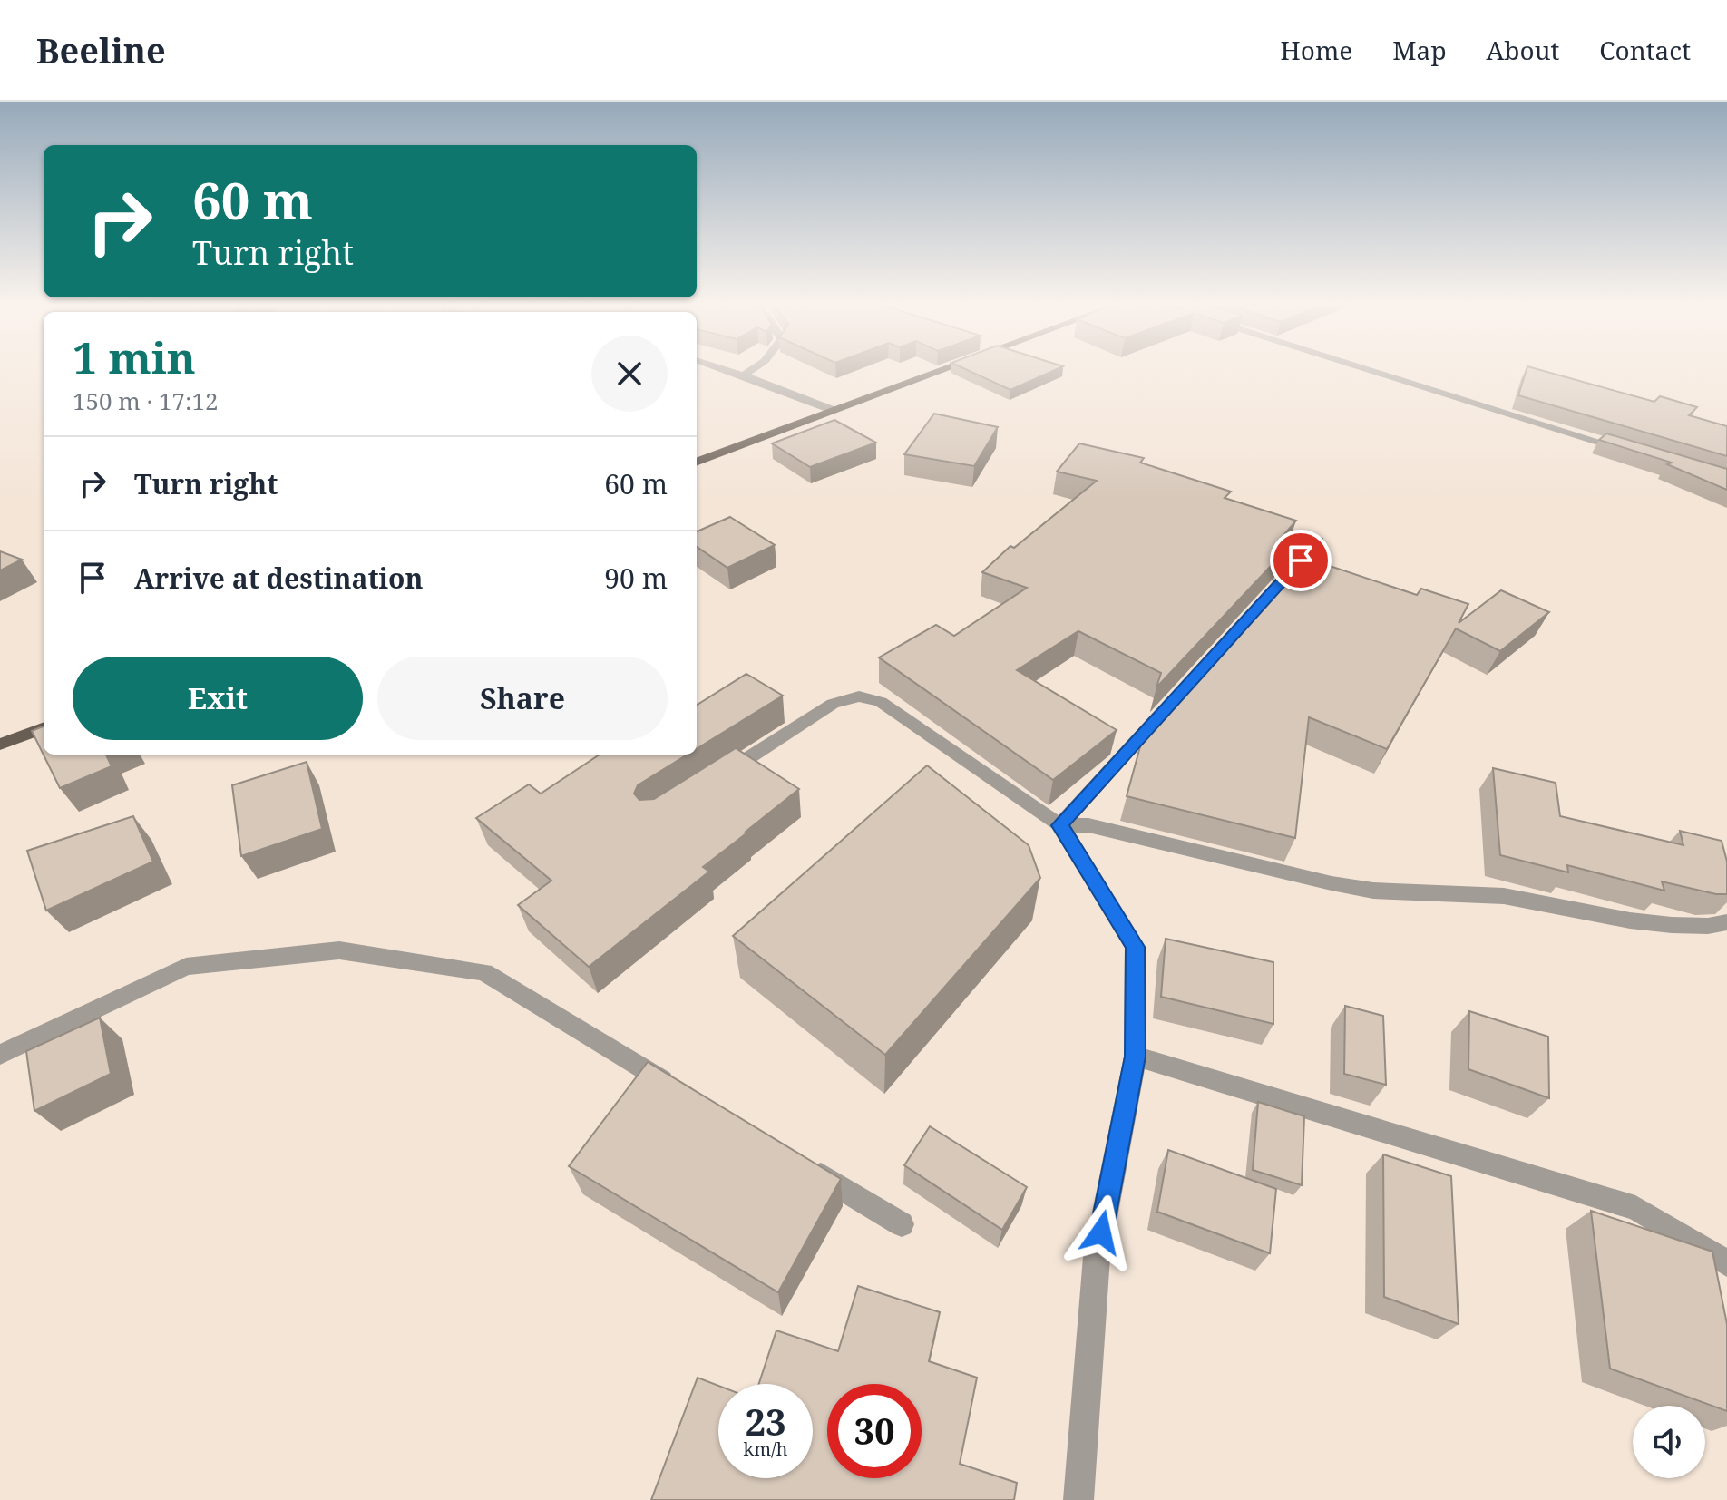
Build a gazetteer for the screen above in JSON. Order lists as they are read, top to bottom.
{
  "page": {
    "header": "Beeline",
    "nav": [
      "Home",
      "Map",
      "About",
      "Contact"
    ],
    "turn": ["60 m", "Turn right"],
    "heading": ["1 min", "150 m · 17:12"],
    "list": [
      {
        "name": "Turn right",
        "value": "60 m"
      },
      {
        "name": "Arrive at destination",
        "value": "90 m"
      }
    ],
    "buttons": ["Exit", "Share"],
    "speed": "23 km/h",
    "limit": "30"
  }
}
